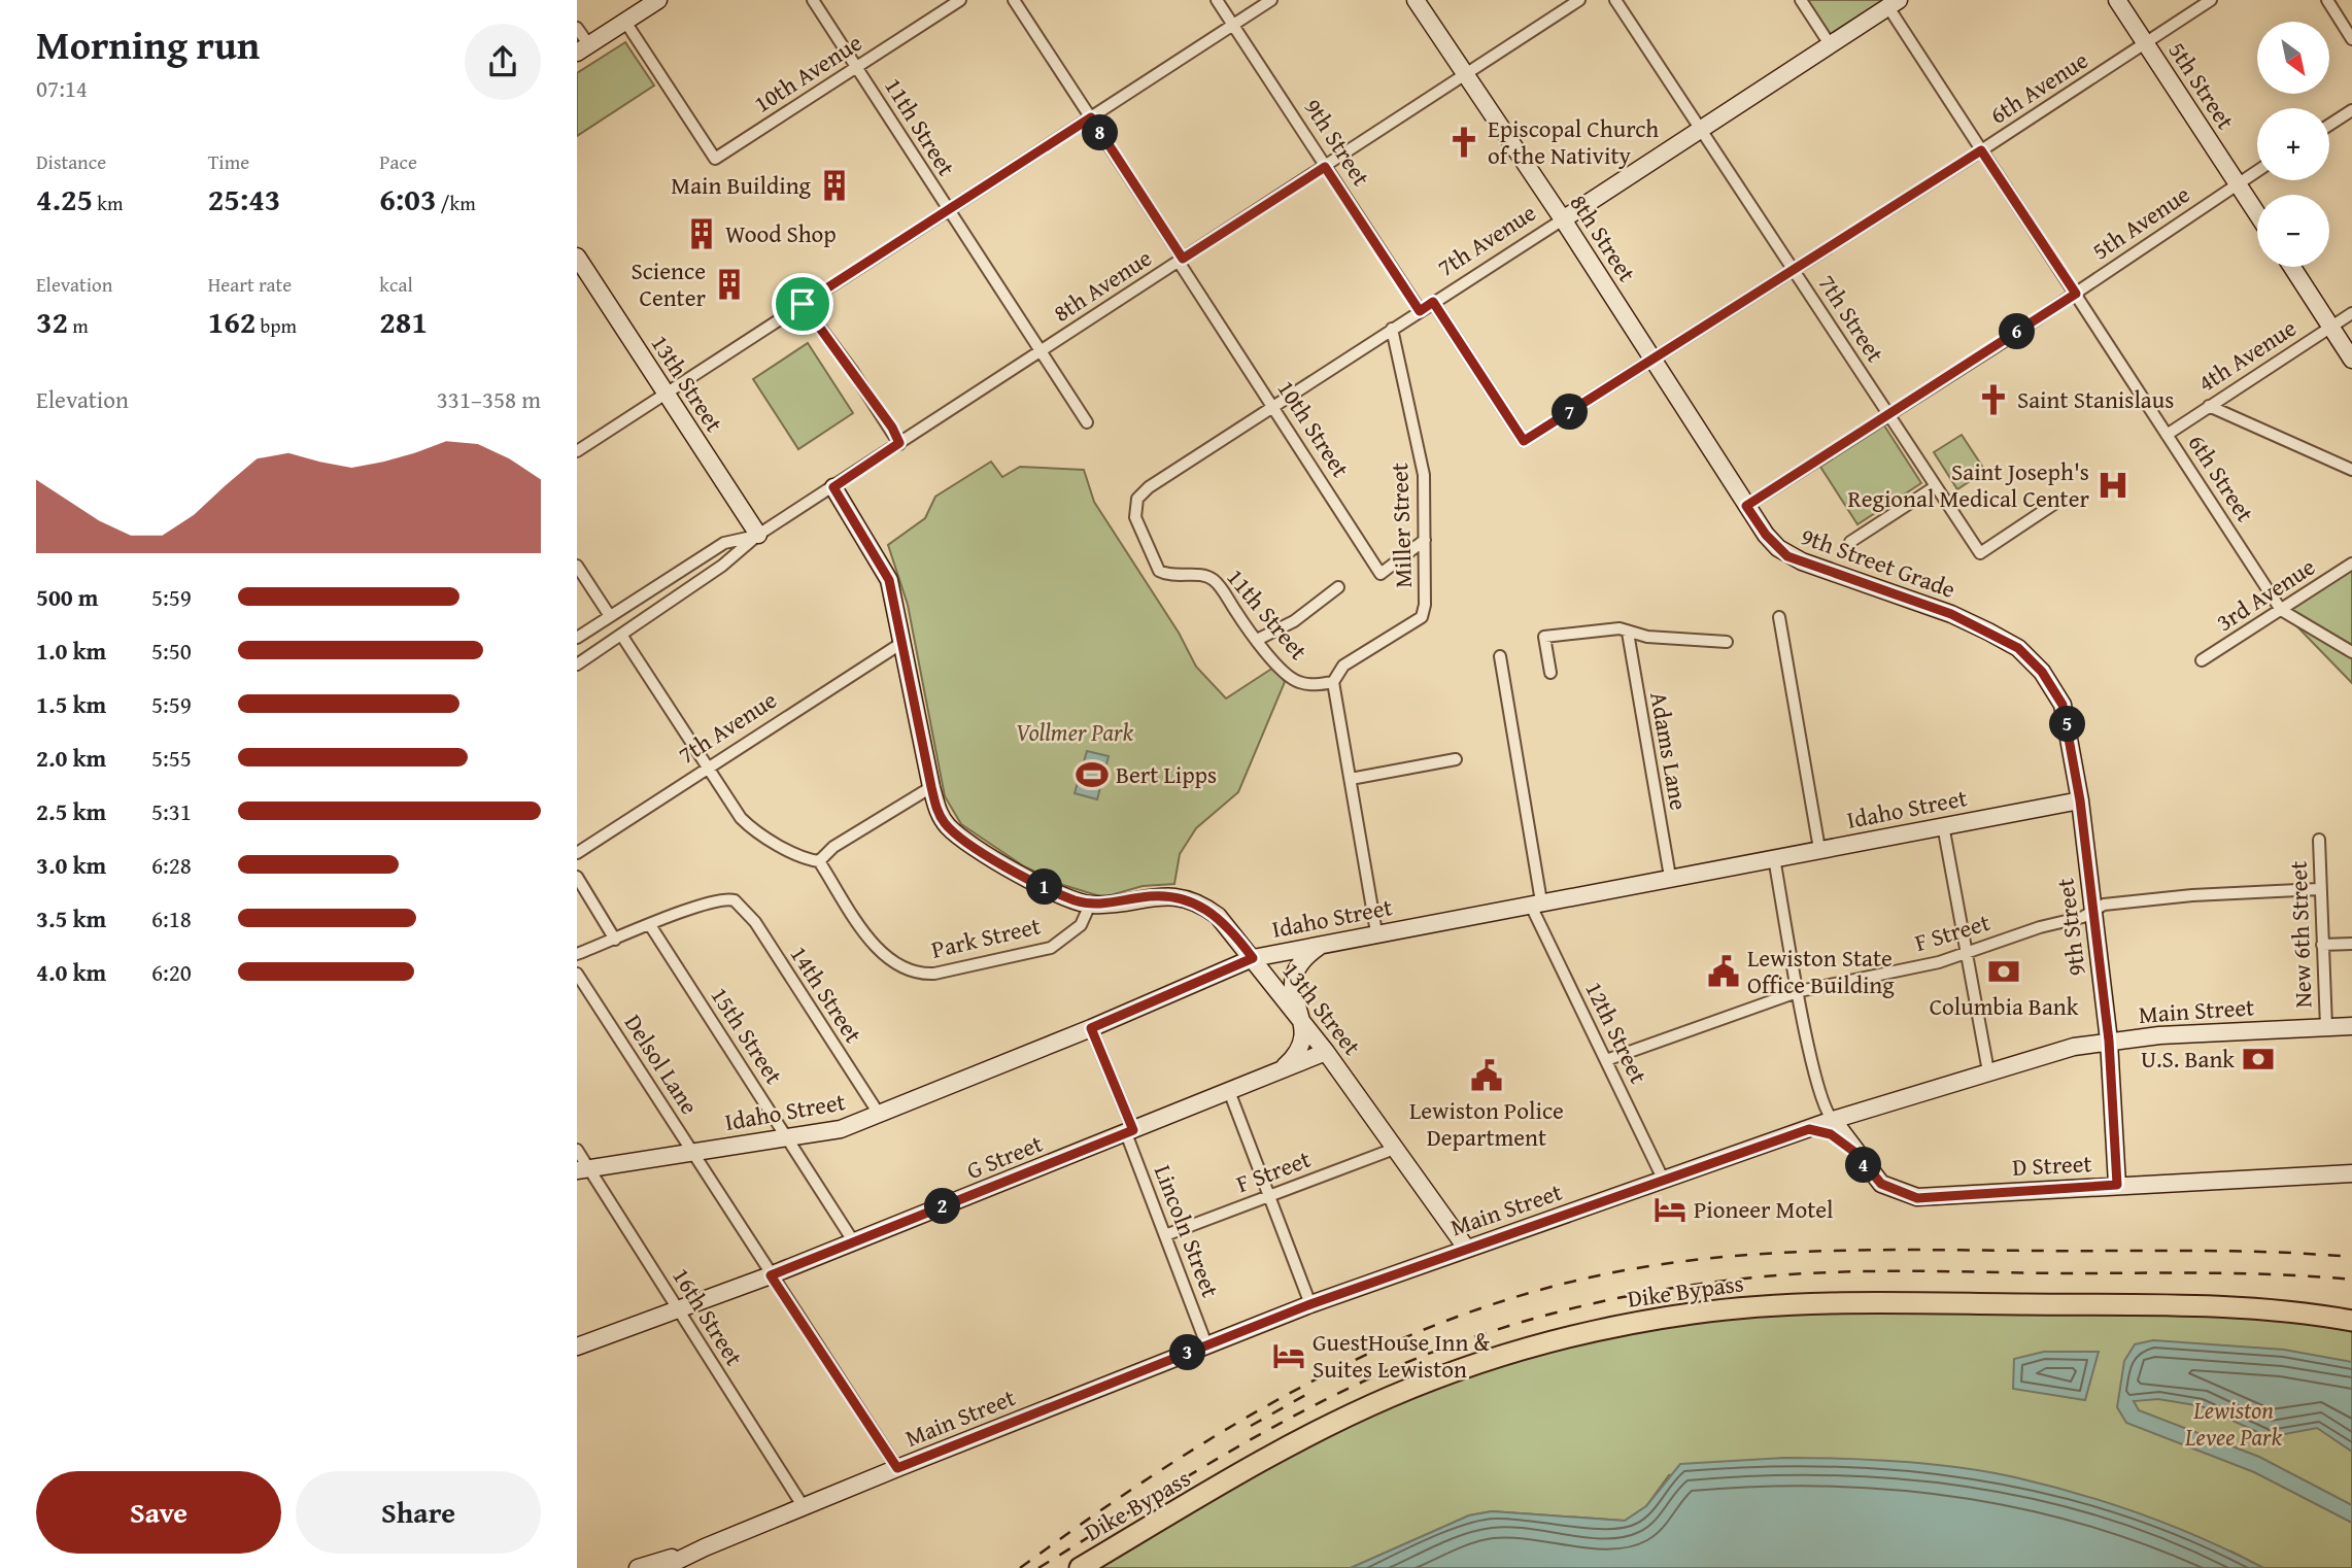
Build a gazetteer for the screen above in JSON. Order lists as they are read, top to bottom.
{
  "streets": {
    "highway": ["Dike Bypass"],
    "street": [
      "10th Avenue",
      "5th Street",
      "6th Avenue",
      "11th Street",
      "9th Street",
      "5th Avenue",
      "8th Street",
      "7th Avenue",
      "8th Avenue",
      "7th Street",
      "4th Avenue",
      "13th Street",
      "10th Street",
      "6th Street",
      "Miller Street",
      "9th Street Grade",
      "3rd Avenue",
      "Adams Lane",
      "Idaho Street",
      "F Street",
      "New 6th Street",
      "Park Street",
      "14th Street",
      "Main Street",
      "12th Street",
      "15th Street",
      "Delsol Lane",
      "G Street",
      "D Street",
      "Lincoln Street",
      "16th Street"
    ]
  },
  "crossings": [
    ["10th Avenue", "11th Street"],
    ["5th Street", "6th Avenue"],
    ["5th Street", "5th Avenue"],
    ["6th Avenue", "8th Street"],
    ["6th Avenue", "7th Avenue"],
    ["6th Avenue", "7th Street"],
    ["6th Avenue", "6th Street"],
    ["11th Street", "7th Avenue"],
    ["11th Street", "8th Avenue"],
    ["11th Street", "Miller Street"],
    ["9th Street", "7th Avenue"],
    ["9th Street", "8th Avenue"],
    ["9th Street", "9th Street Grade"],
    ["9th Street", "Idaho Street"],
    ["9th Street", "F Street"],
    ["9th Street", "Main Street"],
    ["9th Street", "D Street"],
    ["5th Avenue", "8th Street"],
    ["5th Avenue", "7th Street"],
    ["5th Avenue", "6th Street"],
    ["5th Avenue", "9th Street Grade"],
    ["8th Street", "7th Avenue"],
    ["8th Street", "8th Avenue"],
    ["8th Street", "9th Street Grade"],
    ["7th Avenue", "7th Street"],
    ["7th Avenue", "13th Street"],
    ["7th Avenue", "10th Street"],
    ["7th Avenue", "6th Street"],
    ["7th Avenue", "Miller Street"],
    ["8th Avenue", "13th Street"],
    ["8th Avenue", "10th Street"],
    ["4th Avenue", "6th Street"],
    ["13th Street", "Idaho Street"],
    ["13th Street", "F Street"],
    ["13th Street", "Park Street"],
    ["13th Street", "Main Street"],
    ["13th Street", "G Street"],
    ["10th Street", "Miller Street"],
    ["6th Street", "3rd Avenue"],
    ["Adams Lane", "Idaho Street"],
    ["Idaho Street", "14th Street"],
    ["Idaho Street", "12th Street"],
    ["Idaho Street", "15th Street"],
    ["Idaho Street", "Delsol Lane"],
    ["Idaho Street", "Lincoln Street"],
    ["Idaho Street", "16th Street"],
    ["F Street", "New 6th Street"],
    ["F Street", "12th Street"],
    ["F Street", "Lincoln Street"],
    ["New 6th Street", "Main Street"],
    ["14th Street", "15th Street"],
    ["Main Street", "12th Street"],
    ["Main Street", "Delsol Lane"],
    ["Main Street", "D Street"],
    ["Main Street", "Lincoln Street"],
    ["Main Street", "16th Street"],
    ["15th Street", "G Street"],
    ["Delsol Lane", "G Street"],
    ["G Street", "Lincoln Street"],
    ["G Street", "16th Street"]
  ],
  "parks": ["Vollmer Park", "Lewiston Levee Park"],
  "places": {
    "church": ["Episcopal Church of the Nativity", "Saint Stanislaus"],
    "building": ["Main Building", "Wood Shop", "Science Center"],
    "hospital": ["Saint Joseph's Regional Medical Center"],
    "sports": ["Bert Lipps"],
    "public building": ["Lewiston State Office Building", "Lewiston Police Department"],
    "bank": ["Columbia Bank", "U.S. Bank"],
    "hotel": ["Pioneer Motel", "GuestHouse Inn & Suites Lewiston"]
  },
  "north": "bottom right",
  "page": {
    "heading": ["Morning run", "07:14"],
    "map_buttons": ["+", "−"],
    "pins": [
      "8",
      "6",
      "7",
      "5",
      "1",
      "4",
      "2",
      "3"
    ],
    "stats": [
      ["Distance", "4.25 km"],
      ["Time", "25:43"],
      ["Pace", "6:03 /km"],
      ["Elevation", "32 m"],
      ["Heart rate", "162 bpm"],
      ["kcal", "281"]
    ],
    "chart": ["Elevation", "331–358 m"],
    "list": [
      {
        "name": "500 m",
        "note": "5:59"
      },
      {
        "name": "1.0 km",
        "note": "5:50"
      },
      {
        "name": "1.5 km",
        "note": "5:59"
      },
      {
        "name": "2.0 km",
        "note": "5:55"
      },
      {
        "name": "2.5 km",
        "note": "5:31"
      },
      {
        "name": "3.0 km",
        "note": "6:28"
      },
      {
        "name": "3.5 km",
        "note": "6:18"
      },
      {
        "name": "4.0 km",
        "note": "6:20"
      }
    ],
    "buttons": ["Save", "Share"]
  }
}
